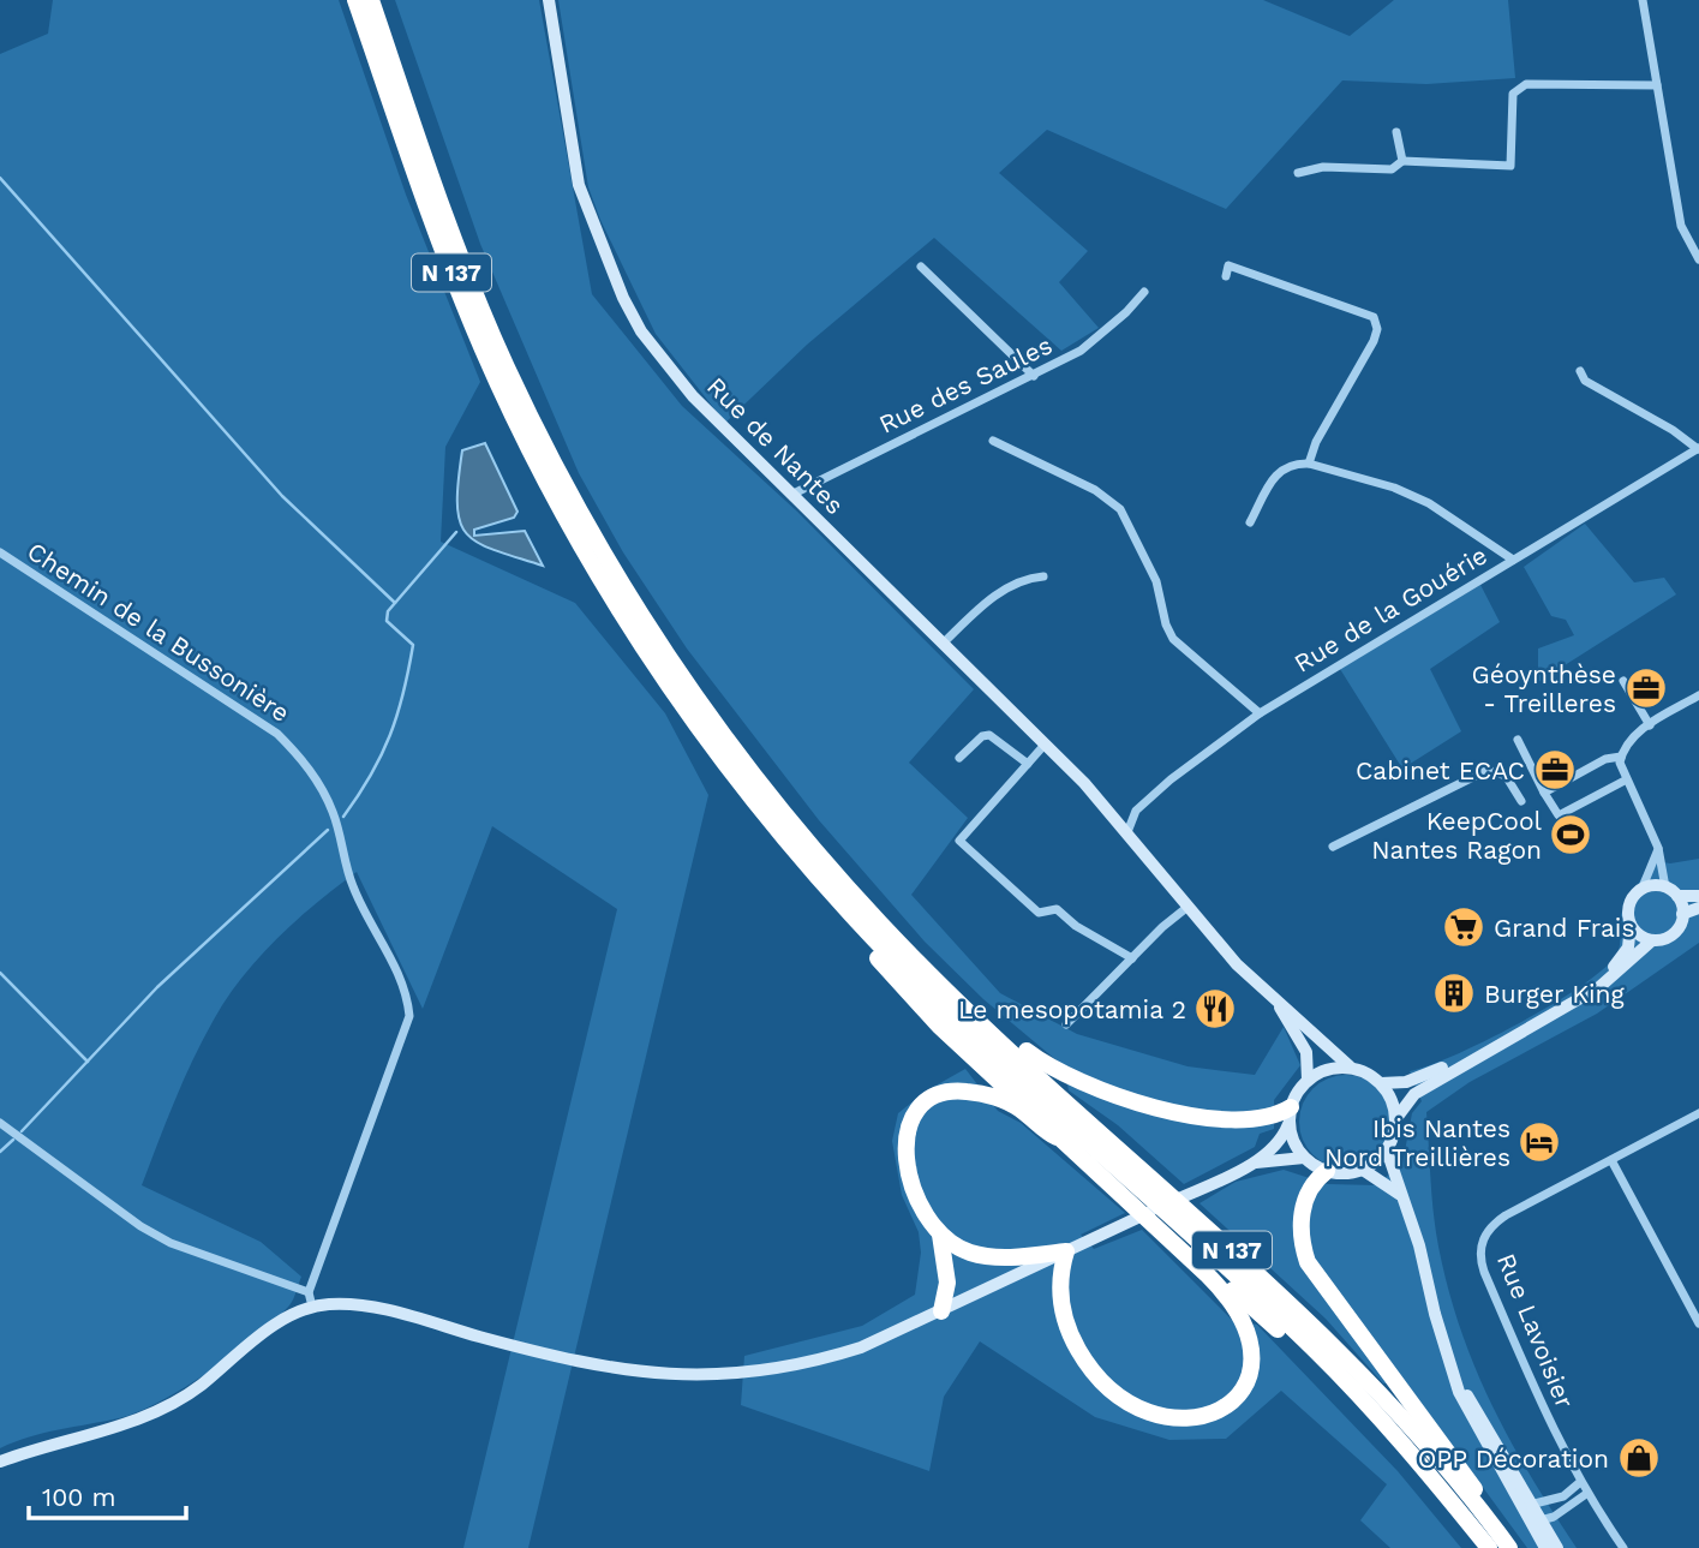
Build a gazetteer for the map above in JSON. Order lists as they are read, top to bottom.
{
  "streets": {
    "highway": ["N 137"],
    "street": [
      "Rue des Saules",
      "Rue de Nantes",
      "Rue de la Gouérie",
      "Chemin de la Bussonière",
      "Rue Lavoisier"
    ]
  },
  "crossings": [
    ["Rue des Saules", "Rue de Nantes"],
    ["Rue de Nantes", "Rue de la Gouérie"]
  ],
  "places": {
    "office": ["Géoynthèse - Treilleres", "Cabinet ECAC"],
    "sports": ["KeepCool Nantes Ragon"],
    "supermarket": ["Grand Frais"],
    "building": ["Burger King"],
    "restaurant": ["Le mesopotamia 2"],
    "hotel": ["Ibis Nantes Nord Treillières"],
    "shop": ["OPP Décoration"]
  },
  "scale_bar": "100 m"
}
